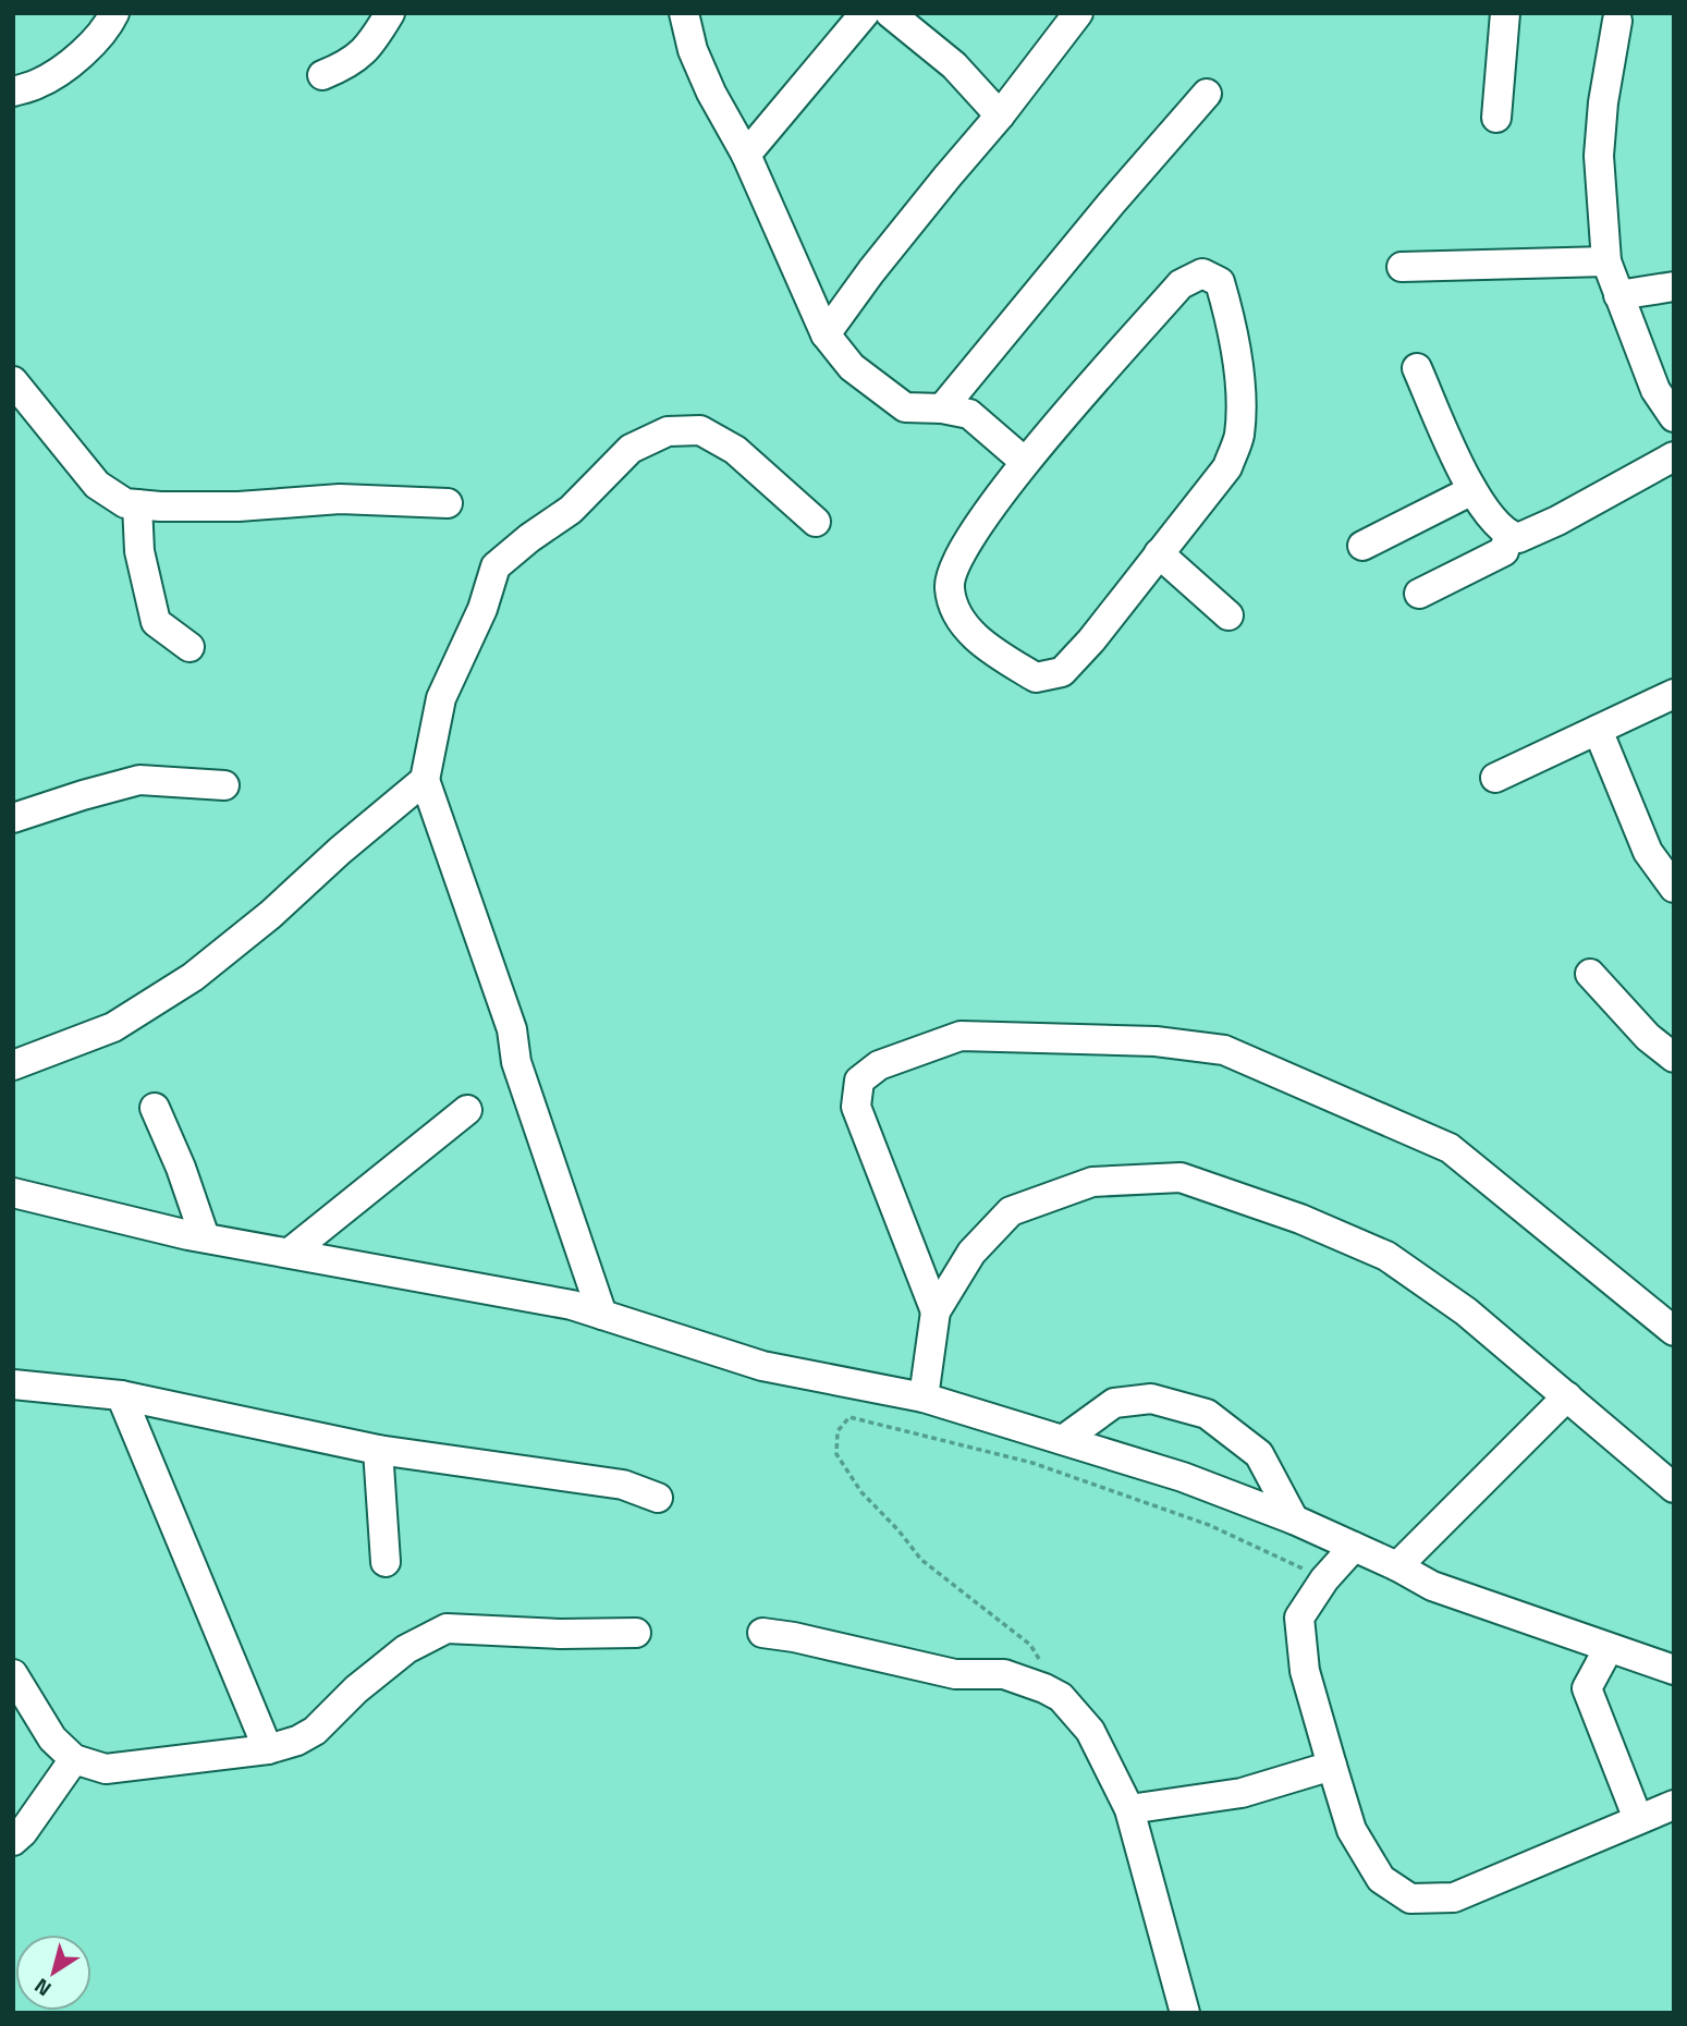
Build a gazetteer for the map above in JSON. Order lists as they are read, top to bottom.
{
  "north": "bottom left"
}
